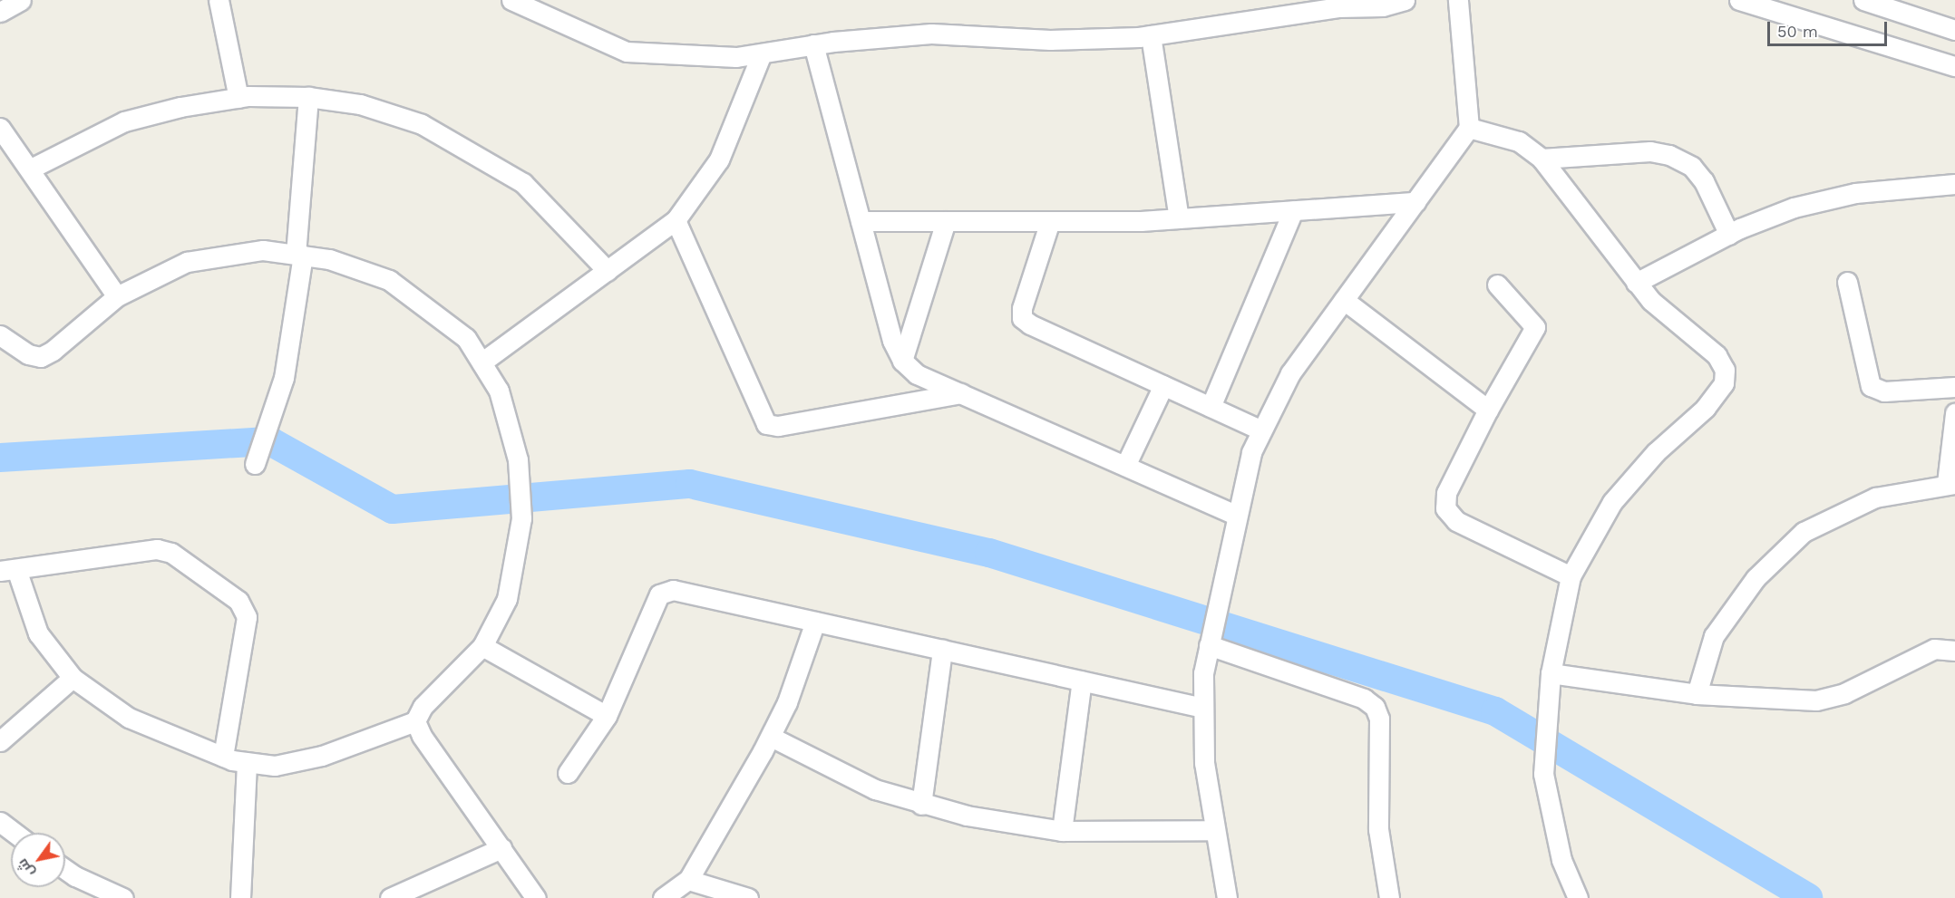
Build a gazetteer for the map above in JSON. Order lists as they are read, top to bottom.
{
  "scale_bar": "50 m",
  "north": "bottom left"
}
